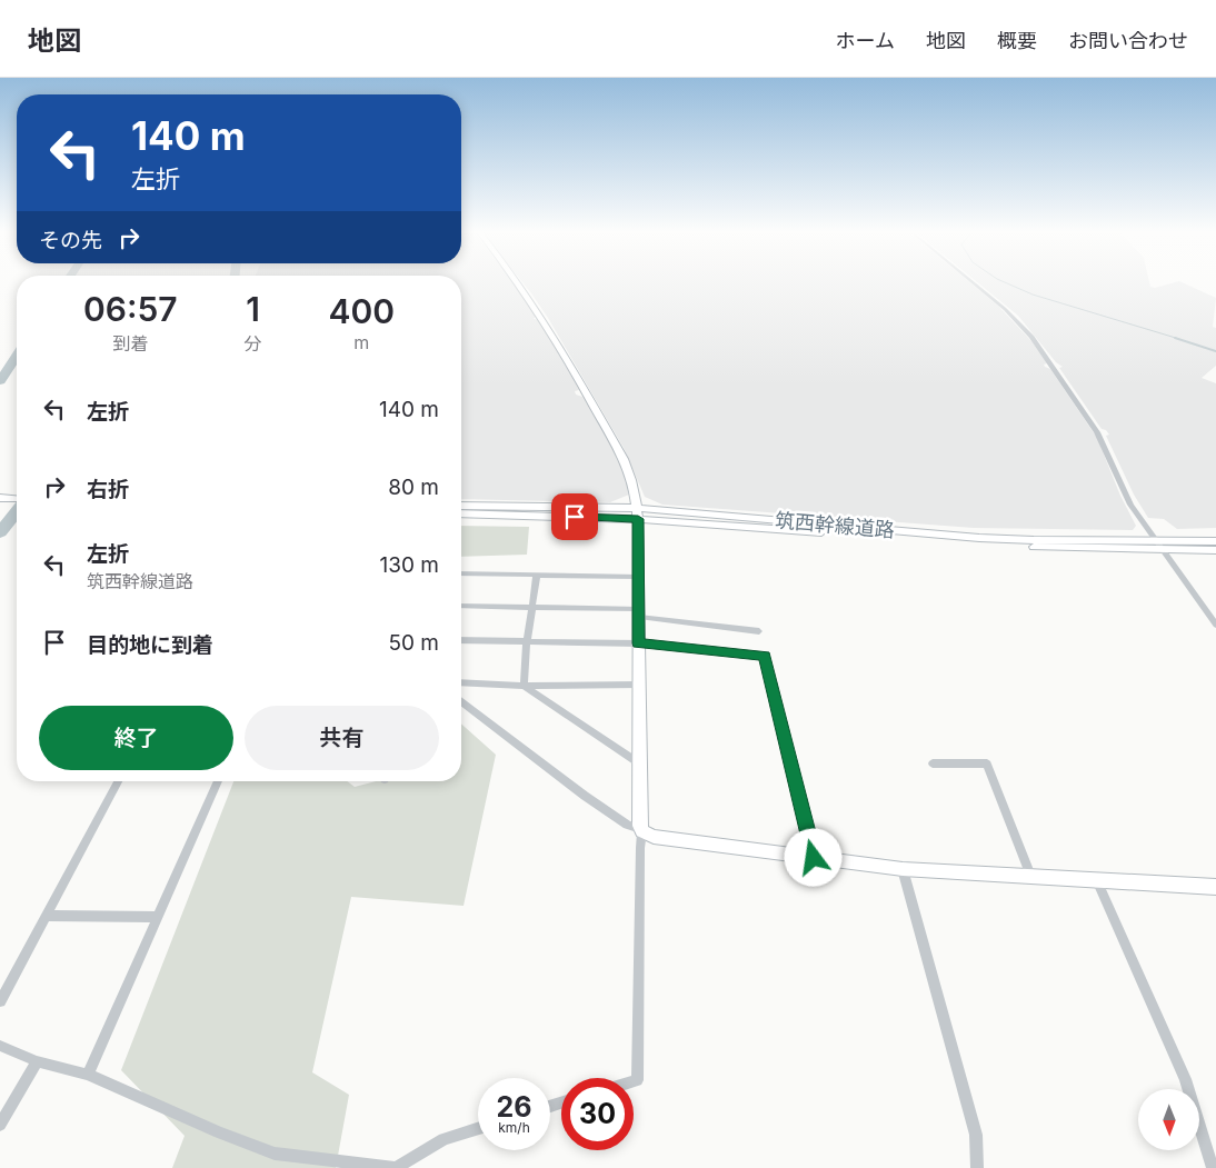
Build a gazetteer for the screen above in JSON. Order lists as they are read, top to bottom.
{
  "streets": {
    "street": ["筑西幹線道路"]
  },
  "north": "bottom",
  "page": {
    "header": "地図",
    "nav": [
      "ホーム",
      "地図",
      "概要",
      "お問い合わせ"
    ],
    "turn": ["140 m", "左折"],
    "then": "その先",
    "eta": [
      "06:57",
      "到着",
      "1",
      "分",
      "400",
      "m"
    ],
    "list": [
      {
        "name": "左折",
        "value": "140 m"
      },
      {
        "name": "右折",
        "value": "80 m"
      },
      {
        "name": "左折",
        "note": "筑西幹線道路",
        "value": "130 m"
      },
      {
        "name": "目的地に到着",
        "value": "50 m"
      }
    ],
    "buttons": ["終了", "共有"],
    "speed": "26 km/h",
    "limit": "30"
  }
}
